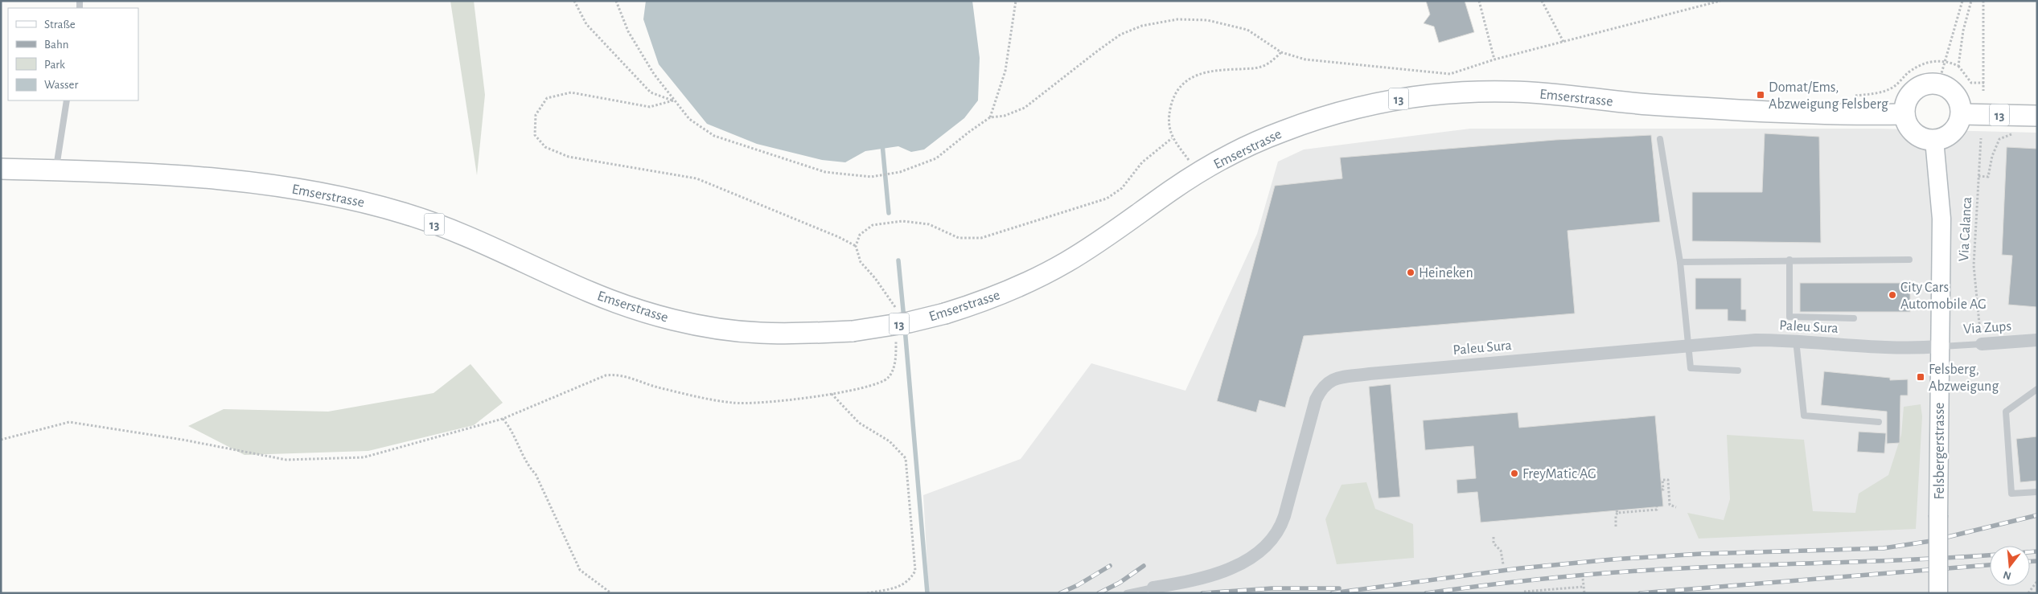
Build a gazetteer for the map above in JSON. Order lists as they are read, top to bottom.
{
  "streets": {
    "main road": ["Emserstrasse", "13"],
    "street": ["Paleu Sura", "Via Zups", "Felsbergerstrasse"],
    "path": ["Via Calanca"]
  },
  "crossings": [
    ["Emserstrasse", "13"],
    ["Emserstrasse", "Felsbergerstrasse"],
    ["13", "Felsbergerstrasse"],
    ["Via Calanca", "Via Zups"],
    ["Paleu Sura", "Via Zups"],
    ["Paleu Sura", "Felsbergerstrasse"],
    ["Via Zups", "Felsbergerstrasse"]
  ],
  "places": {
    "transit": ["Domat/Ems, Abzweigung Felsberg", "Felsberg, Abzweigung"],
    "other": ["Heineken", "City Cars Automobile AG", "FreyMatic AG"]
  },
  "legend": [
    "Straße",
    "Bahn",
    "Park",
    "Wasser"
  ],
  "north": "bottom"
}
